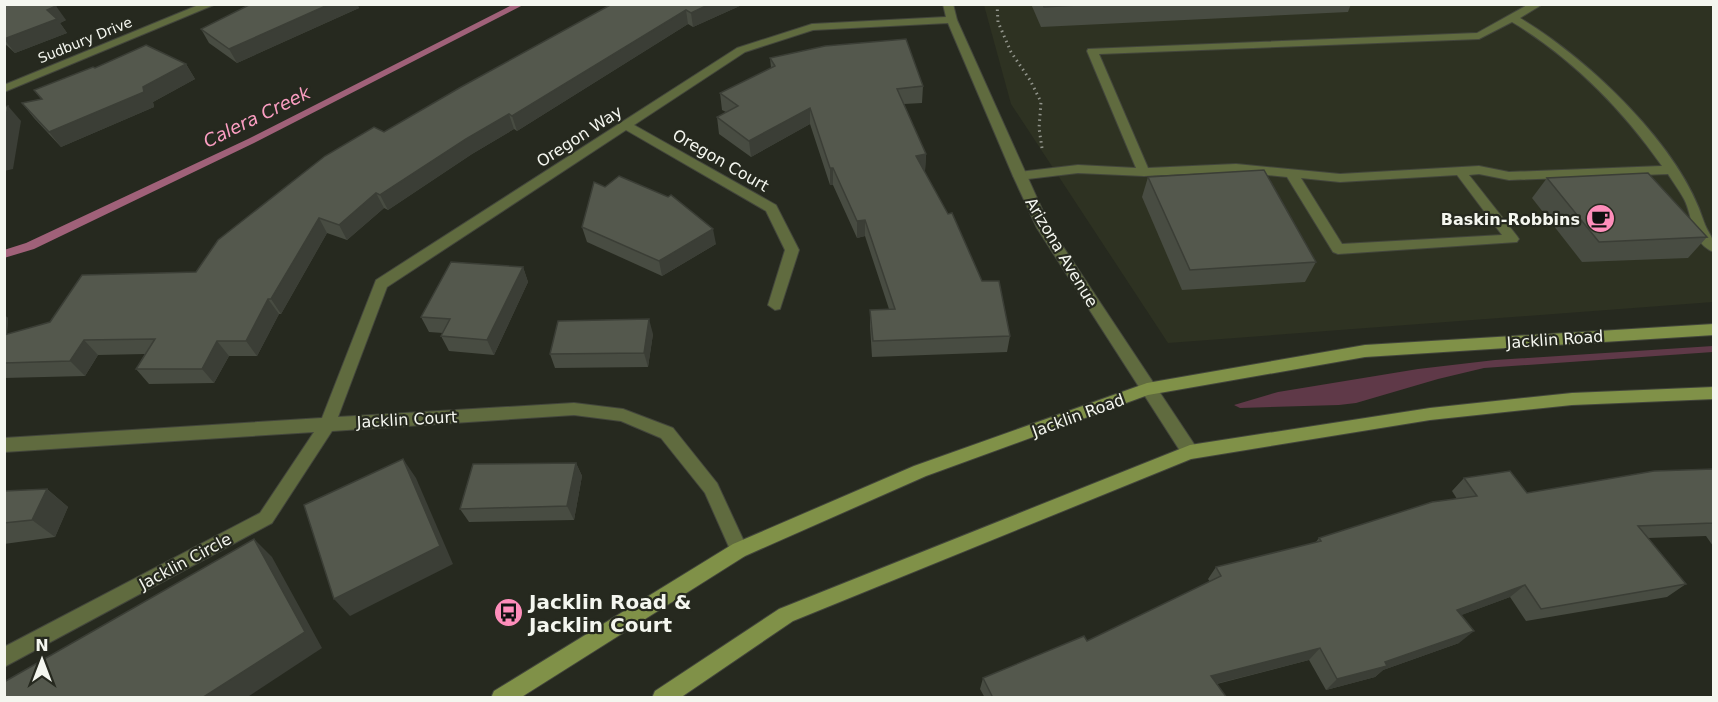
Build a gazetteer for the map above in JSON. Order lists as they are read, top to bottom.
{
  "streets": {
    "main road": ["Jacklin Road"],
    "street": [
      "Sudbury Drive",
      "Oregon Way",
      "Oregon Court",
      "Arizona Avenue",
      "Jacklin Court",
      "Jacklin Circle"
    ]
  },
  "crossings": [
    ["Oregon Way", "Oregon Court"],
    ["Oregon Way", "Arizona Avenue"],
    ["Oregon Way", "Jacklin Court"],
    ["Oregon Way", "Jacklin Circle"],
    ["Arizona Avenue", "Jacklin Road"],
    ["Jacklin Road", "Jacklin Court"],
    ["Jacklin Court", "Jacklin Circle"]
  ],
  "water": ["Calera Creek"],
  "places": {
    "cafe": ["Baskin-Robbins"],
    "bus stop": ["Jacklin Road & Jacklin Court"]
  },
  "north": "top"
}
